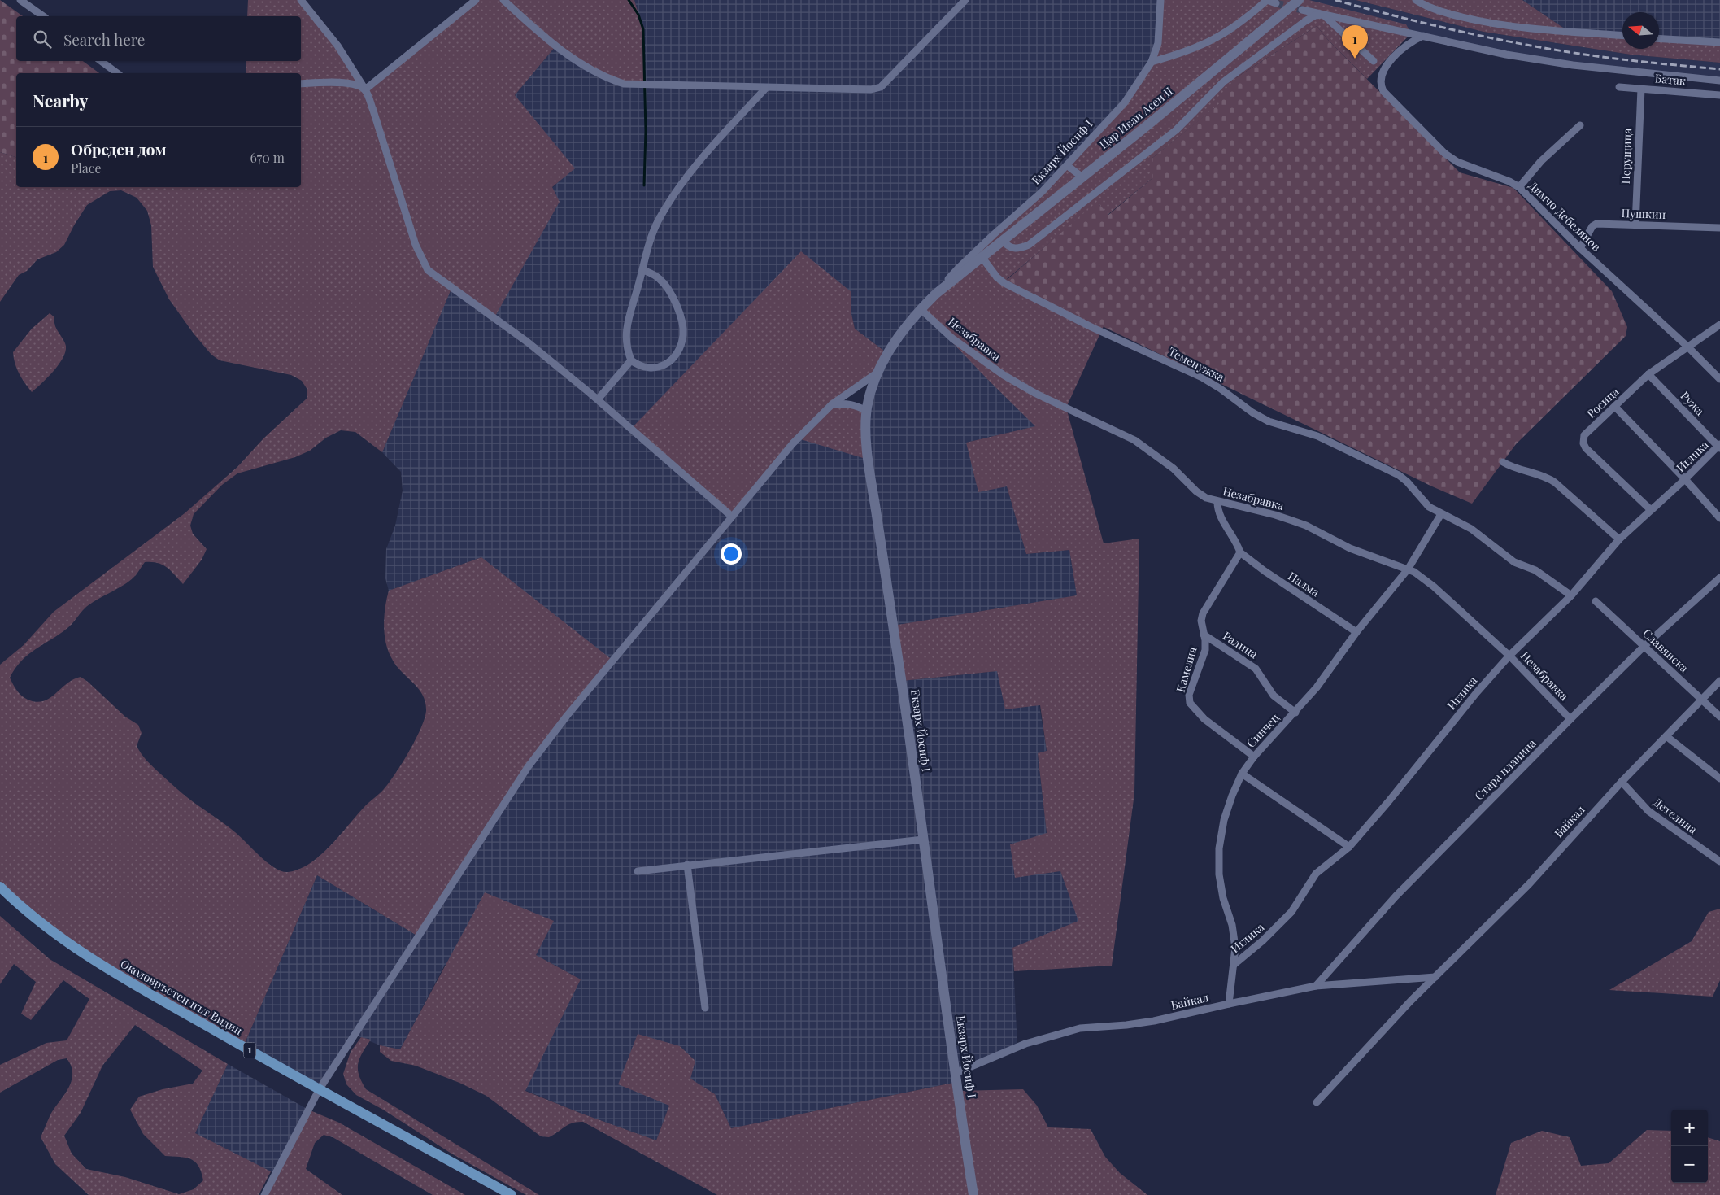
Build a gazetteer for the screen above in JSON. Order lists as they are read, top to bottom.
{
  "streets": {
    "main road": [
      "Цар Иван Асен II",
      "Екзарх Йосиф I",
      "Околовръстен път Видин",
      "1"
    ],
    "street": [
      "Батак",
      "Перущица",
      "Пушкин",
      "Димчо Дебелянов",
      "Незабравка",
      "Теменужка",
      "Росица",
      "Ружа",
      "Иглика",
      "Палма",
      "Ралица",
      "Славянска",
      "Камелия",
      "Синчец",
      "Стара планина",
      "Детелина",
      "Байкал"
    ]
  },
  "crossings": [
    ["Батак", "Перущица"],
    ["Цар Иван Асен II", "Екзарх Йосиф I"],
    ["Цар Иван Асен II", "Теменужка"],
    ["Екзарх Йосиф I", "Незабравка"],
    ["Екзарх Йосиф I", "Теменужка"],
    ["Екзарх Йосиф I", "Байкал"],
    ["Перущица", "Пушкин"],
    ["Пушкин", "Димчо Дебелянов"],
    ["Димчо Дебелянов", "Росица"],
    ["Незабравка", "Иглика"],
    ["Незабравка", "Синчец"],
    ["Незабравка", "Стара планина"],
    ["Теменужка", "Синчец"],
    ["Росица", "Ружа"],
    ["Росица", "Иглика"],
    ["Ружа", "Иглика"],
    ["Иглика", "Синчец"],
    ["Палма", "Камелия"],
    ["Палма", "Синчец"],
    ["Ралица", "Камелия"],
    ["Ралица", "Синчец"],
    ["Славянска", "Стара планина"],
    ["Славянска", "Байкал"],
    ["Камелия", "Синчец"],
    ["Синчец", "Байкал"],
    ["Стара планина", "Байкал"],
    ["Детелина", "Байкал"]
  ],
  "north": "left",
  "page": {
    "search": "Search here",
    "pins": "1",
    "heading": "Nearby",
    "list": [
      {
        "mark": "1",
        "name": "Обреден дом",
        "note": "Place",
        "value": "670 m"
      }
    ],
    "map_buttons": ["+", "−"]
  }
}
